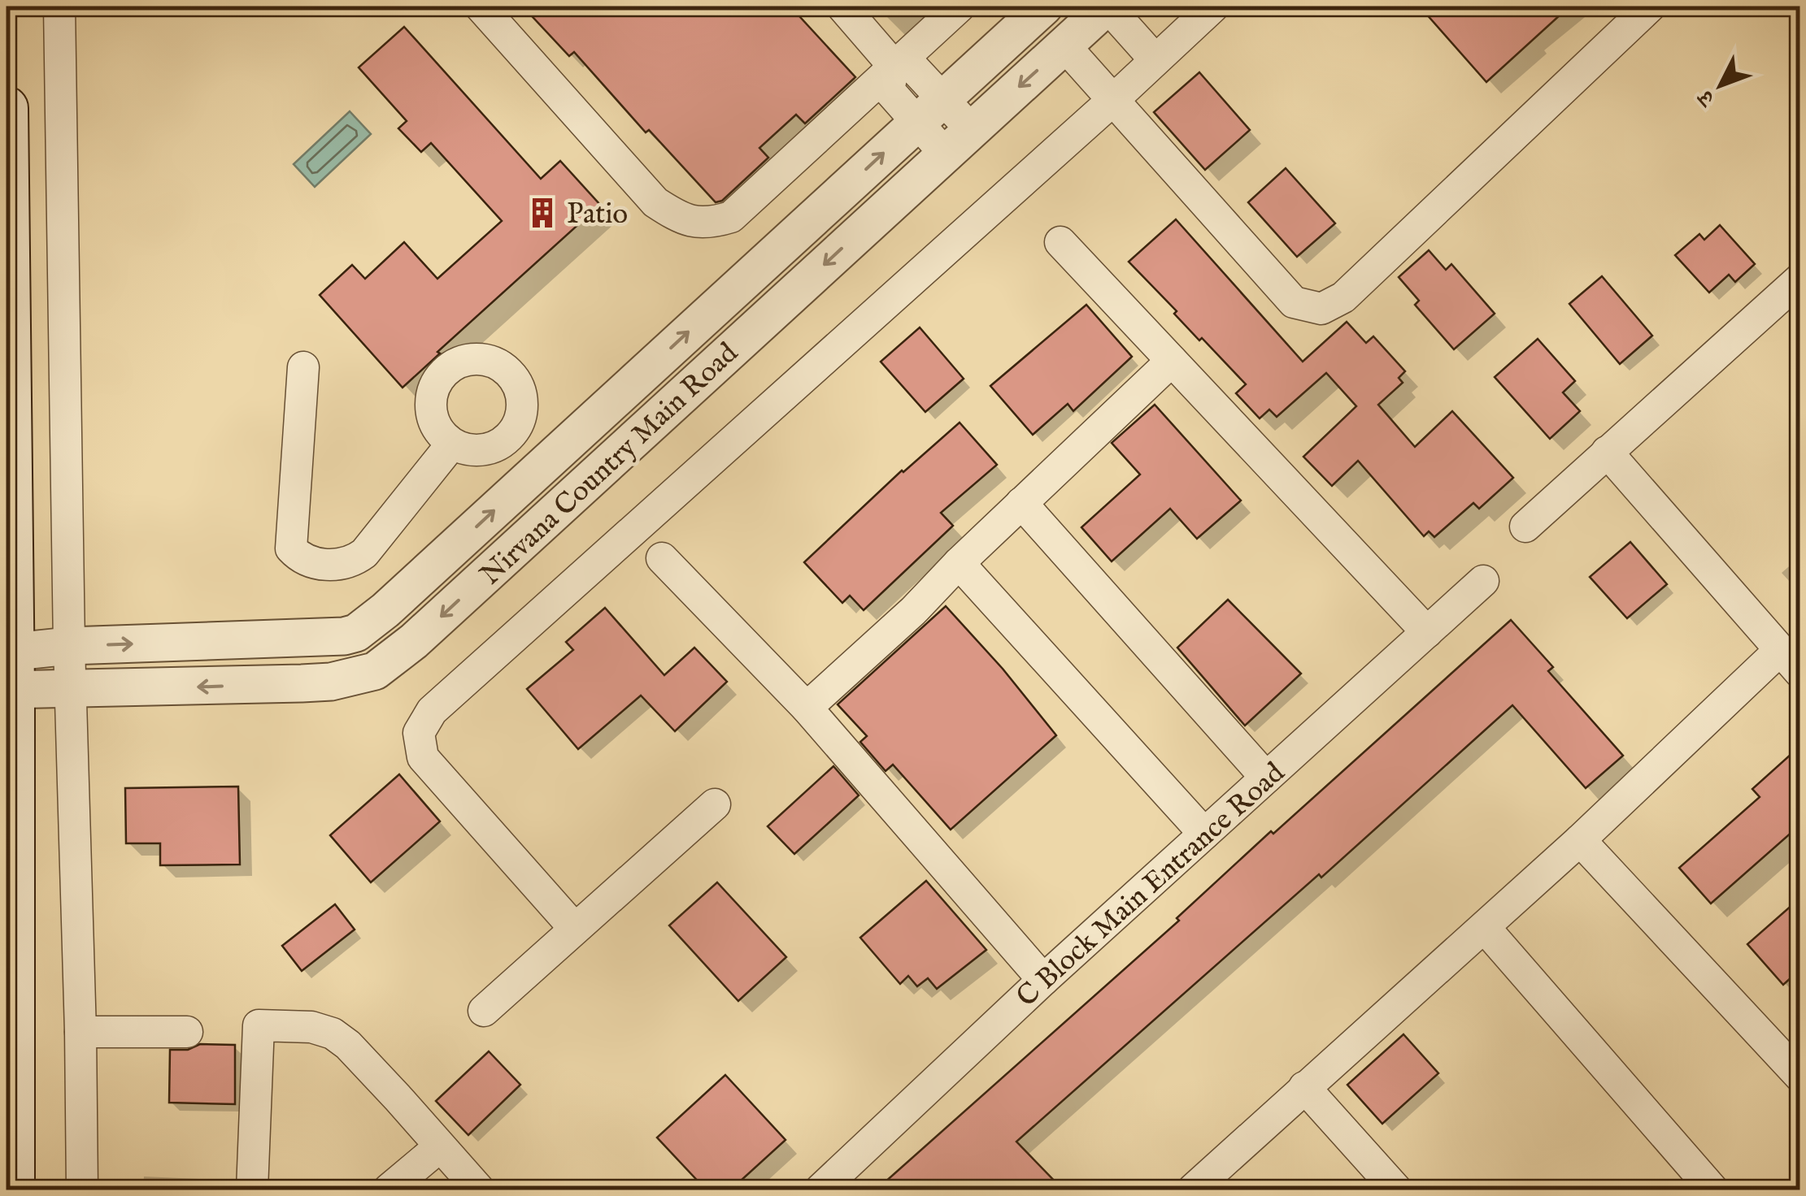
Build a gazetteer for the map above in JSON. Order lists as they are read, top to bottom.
{
  "streets": {
    "street": ["Nirvana Country Main Road", "C Block Main Entrance Road"]
  },
  "places": {
    "building": ["Patio"]
  },
  "north": "bottom left"
}
